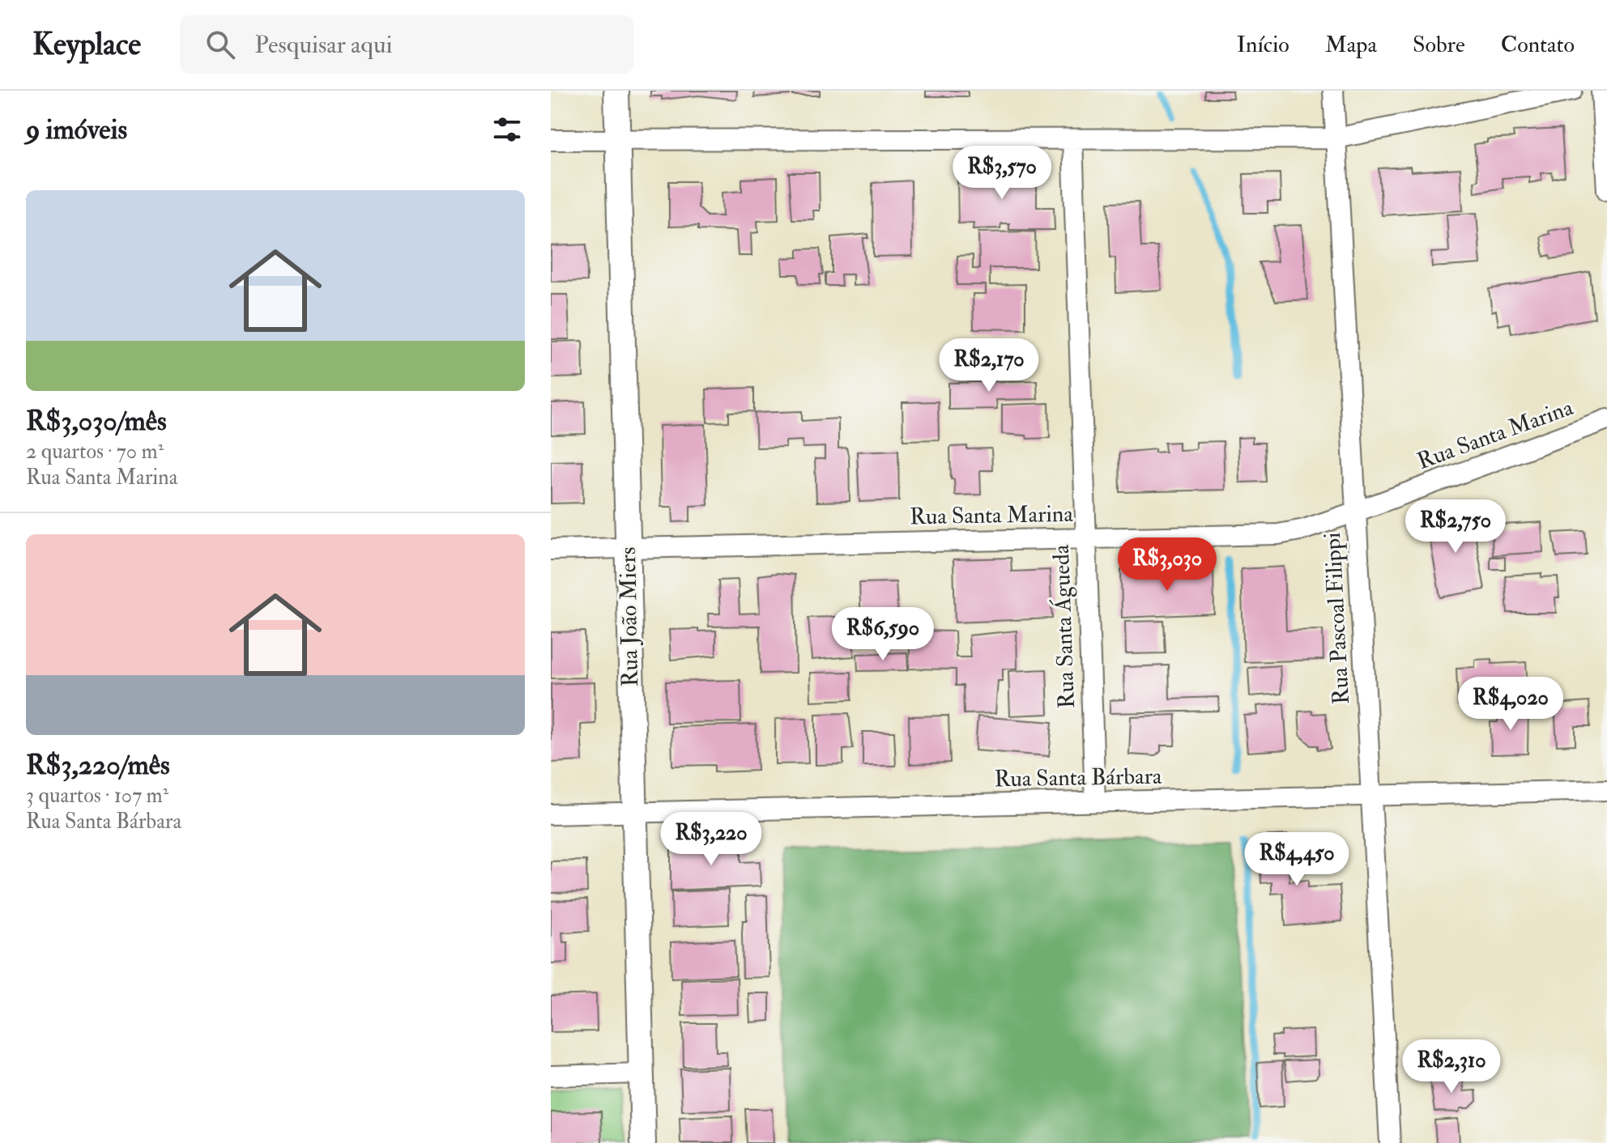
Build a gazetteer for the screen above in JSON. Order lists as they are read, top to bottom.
{
  "streets": {
    "street": [
      "Rua Santa Marina",
      "Rua João Miers",
      "Rua Pascoal Filippi",
      "Rua Santa Águeda",
      "Rua Santa Bárbara"
    ]
  },
  "crossings": [
    ["Rua Santa Marina", "Rua João Miers"],
    ["Rua Santa Marina", "Rua Pascoal Filippi"],
    ["Rua Santa Marina", "Rua Santa Águeda"],
    ["Rua João Miers", "Rua Santa Bárbara"],
    ["Rua Pascoal Filippi", "Rua Santa Bárbara"],
    ["Rua Santa Águeda", "Rua Santa Bárbara"]
  ],
  "page": {
    "header": "Keyplace",
    "search": "Pesquisar aqui",
    "nav": [
      "Início",
      "Mapa",
      "Sobre",
      "Contato"
    ],
    "heading": "9 imóveis",
    "price": [
      "R$3,570",
      "R$2,170",
      "R$2,750",
      "R$3,030",
      "R$6,590",
      "R$4,020",
      "R$3,220",
      "R$4,450",
      "R$2,310"
    ],
    "list": [
      {
        "name": "R$3,030/mês",
        "note": "2 quartos · 70 m² · Rua Santa Marina"
      },
      {
        "name": "R$3,220/mês",
        "note": "3 quartos · 107 m² · Rua Santa Bárbara"
      }
    ]
  }
}
